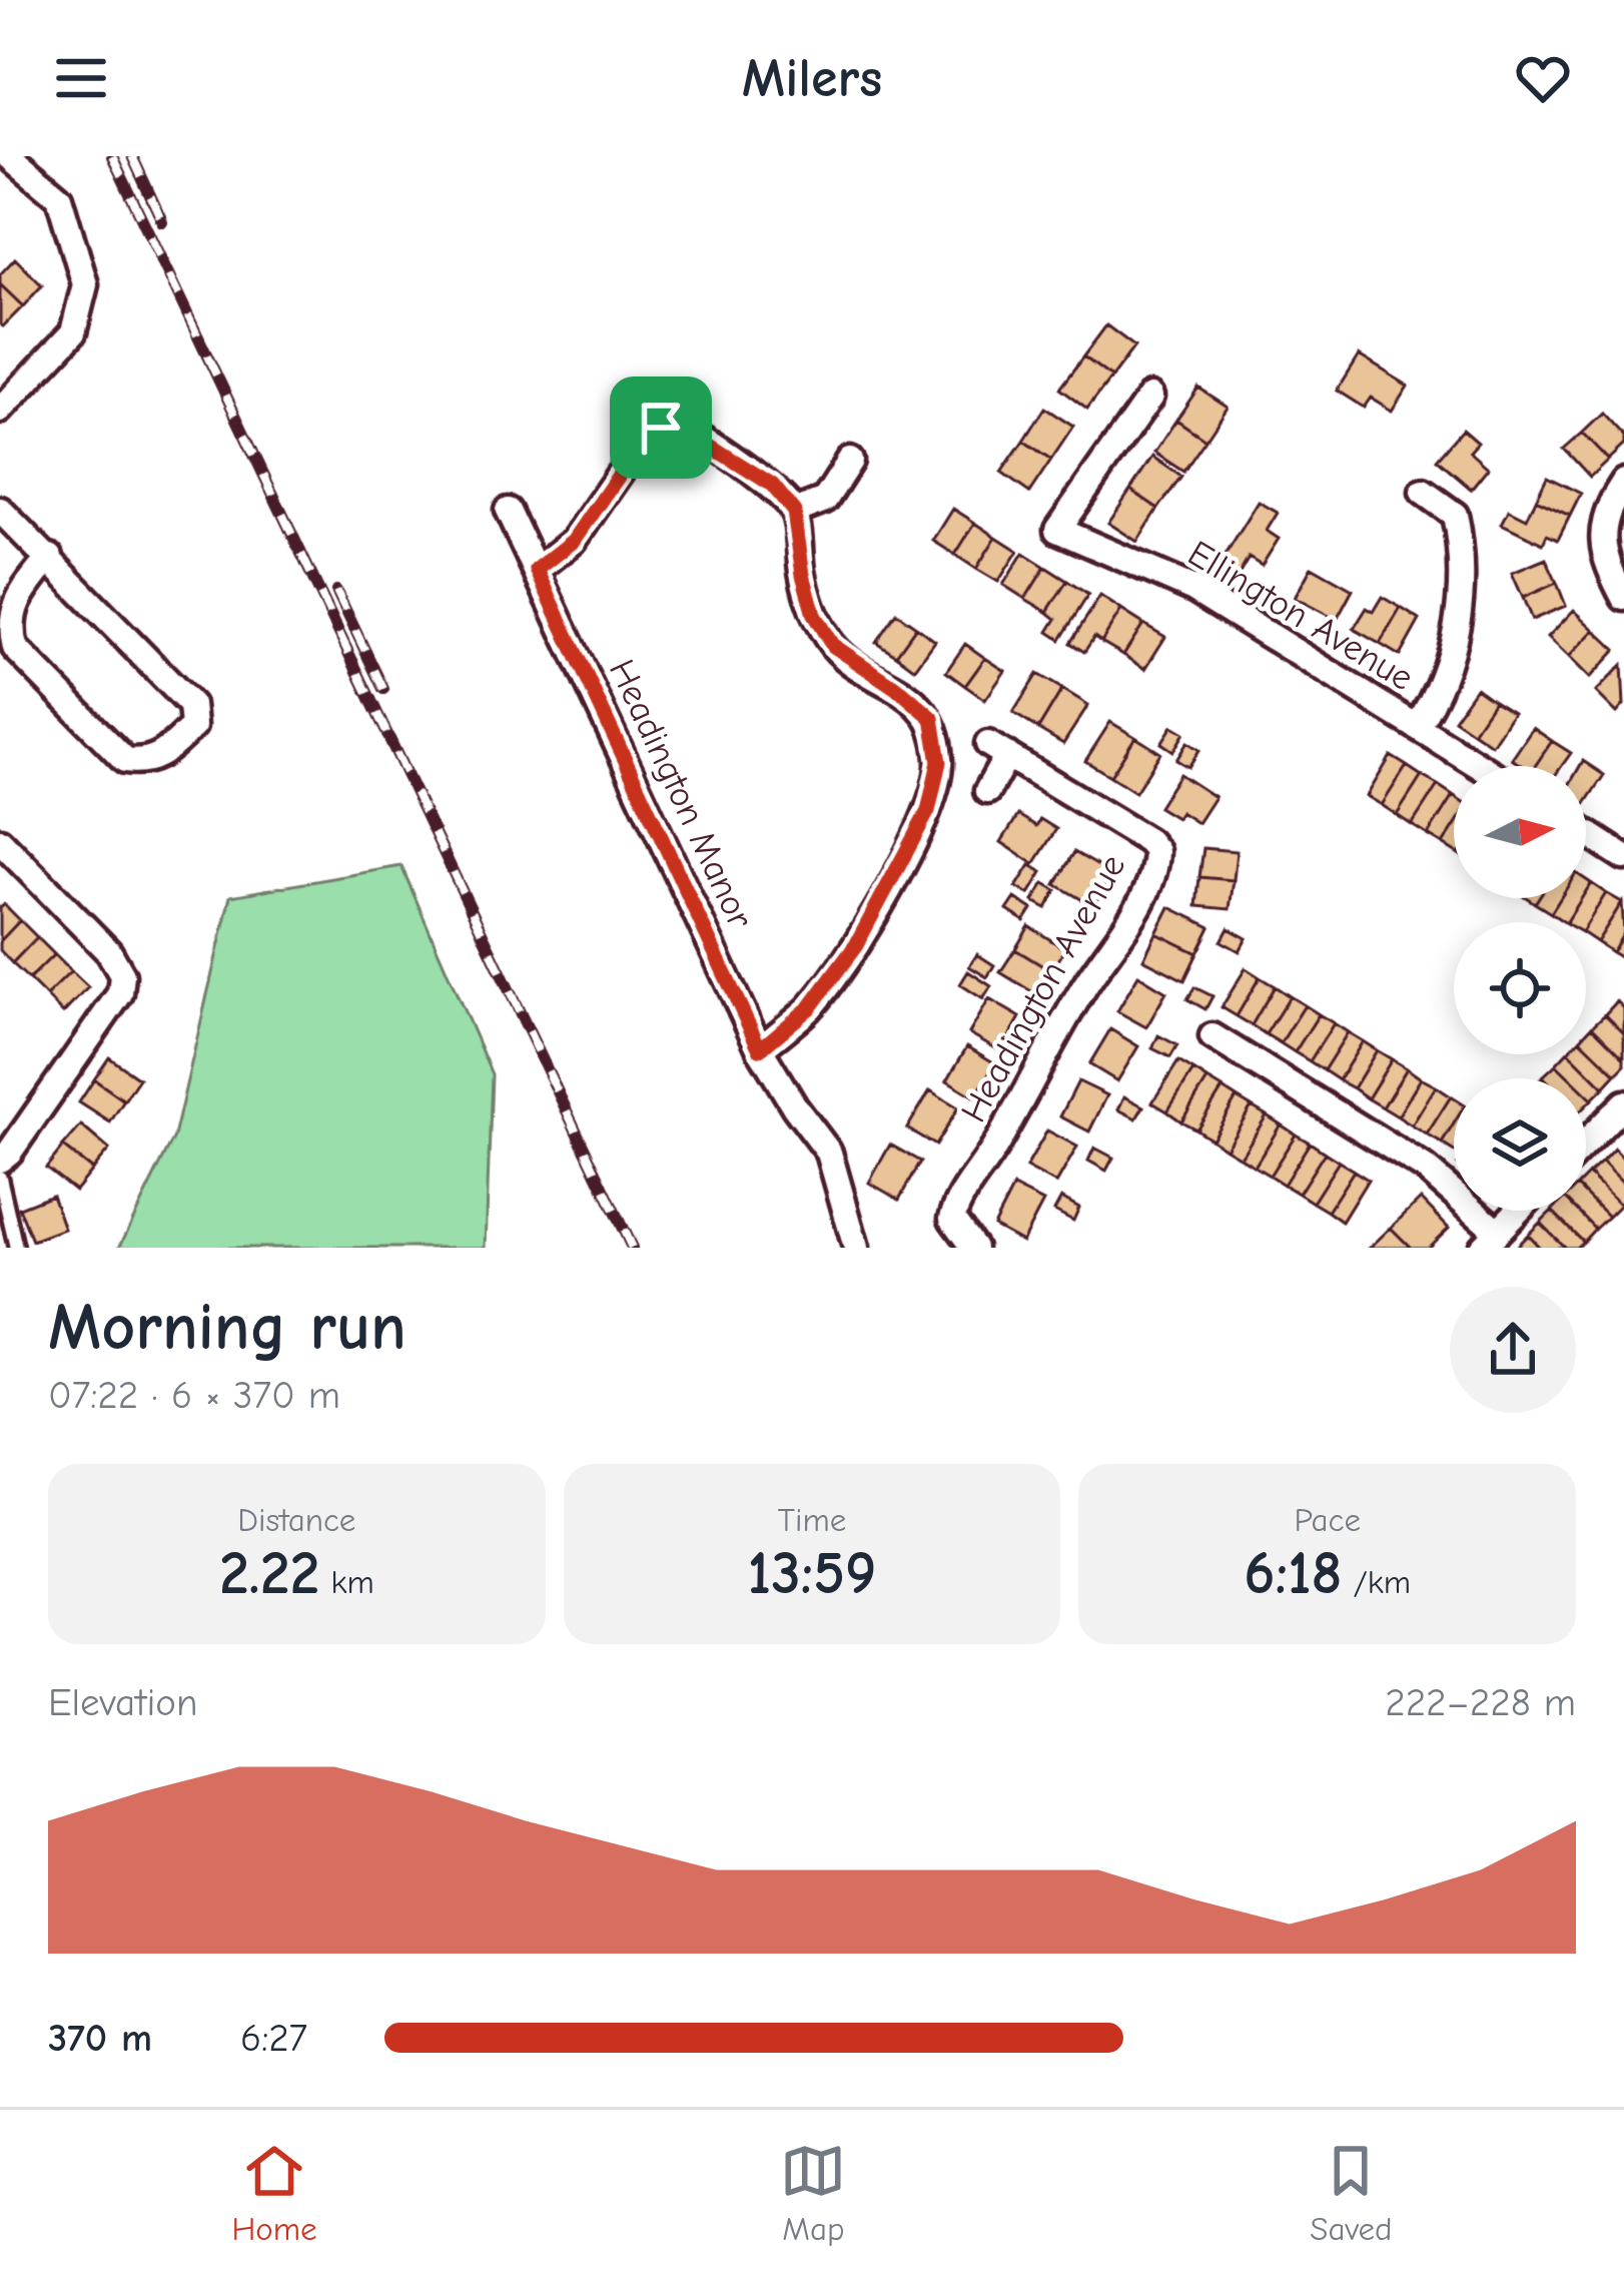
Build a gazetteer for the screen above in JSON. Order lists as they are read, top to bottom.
{
  "streets": {
    "street": ["Ellington Avenue", "Headington Manor", "Headington Avenue"]
  },
  "north": "right",
  "page": {
    "header": "Milers",
    "heading": ["Morning run", "07:22 · 6 × 370 m"],
    "stats": [
      ["Distance", "2.22 km"],
      ["Time", "13:59"],
      ["Pace", "6:18 /km"]
    ],
    "chart": ["Elevation", "222–228 m"],
    "list": [
      {
        "name": "370 m",
        "note": "6:27"
      }
    ],
    "tabs": ["Home", "Map", "Saved"]
  }
}
